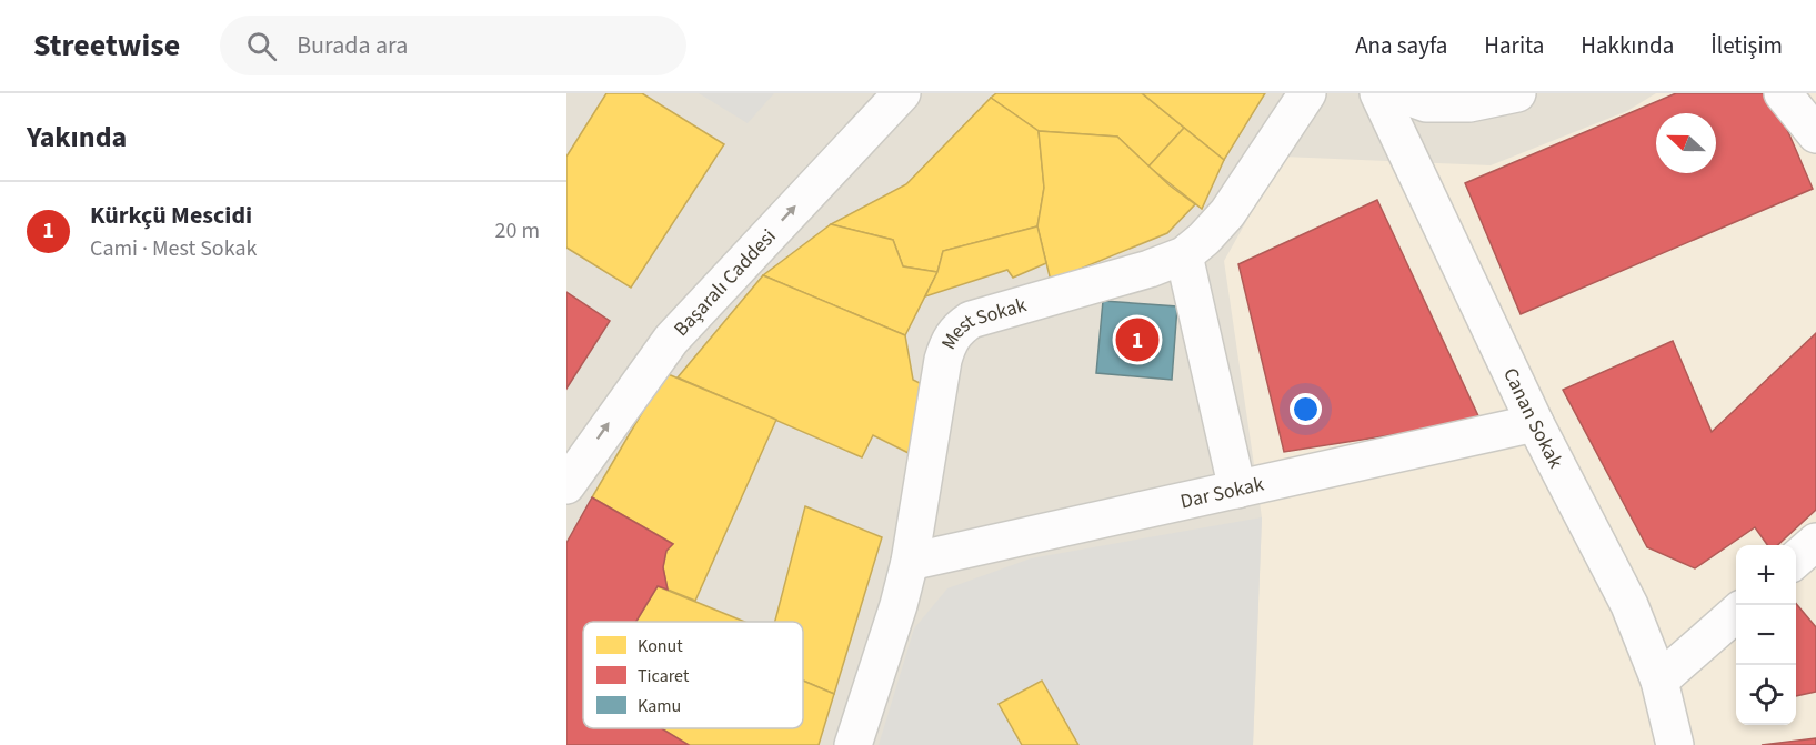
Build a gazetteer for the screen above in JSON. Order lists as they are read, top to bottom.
{
  "streets": {
    "street": [
      "Başaralı Caddesi",
      "Mest Sokak",
      "Canan Sokak",
      "Dar Sokak"
    ]
  },
  "crossings": [
    ["Mest Sokak", "Dar Sokak"],
    ["Canan Sokak", "Dar Sokak"]
  ],
  "one_way": ["Başaralı Caddesi"],
  "legend": ["Konut", "Ticaret", "Kamu"],
  "north": "left",
  "page": {
    "header": "Streetwise",
    "search": "Burada ara",
    "nav": [
      "Ana sayfa",
      "Harita",
      "Hakkında",
      "İletişim"
    ],
    "heading": "Yakında",
    "list": [
      {
        "mark": "1",
        "name": "Kürkçü Mescidi",
        "note": "Cami · Mest Sokak",
        "value": "20 m"
      }
    ],
    "pins": "1",
    "map_buttons": ["+", "−"]
  }
}
